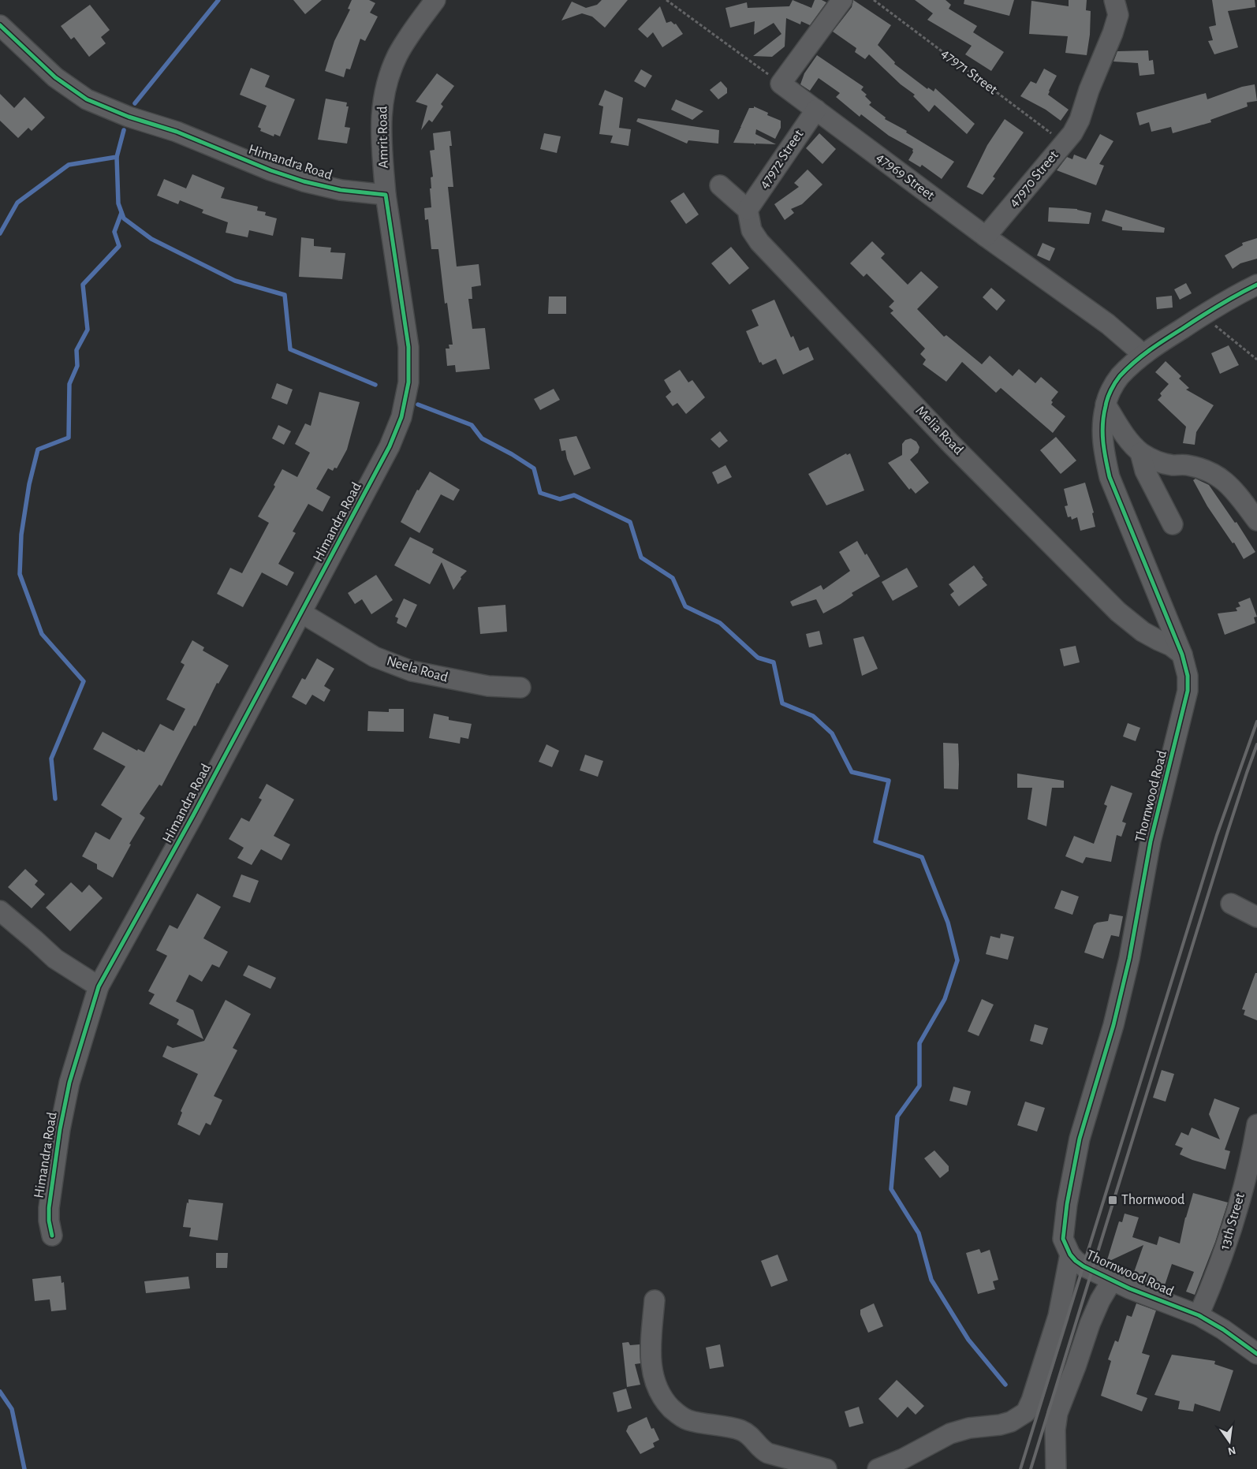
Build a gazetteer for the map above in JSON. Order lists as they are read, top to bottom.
{
  "streets": {
    "street": [
      "Amrit Road",
      "47972 Street",
      "Himandra Road",
      "47969 Street",
      "47970 Street",
      "Melia Road",
      "Neela Road",
      "Thornwood Road",
      "13th Street"
    ],
    "path": ["47971 Street"]
  },
  "crossings": [
    ["47971 Street", "47970 Street"],
    ["Amrit Road", "Himandra Road"],
    ["47972 Street", "47969 Street"],
    ["47972 Street", "Melia Road"],
    ["Himandra Road", "Neela Road"],
    ["47969 Street", "47970 Street"],
    ["47969 Street", "Thornwood Road"],
    ["Melia Road", "Thornwood Road"],
    ["Thornwood Road", "13th Street"]
  ],
  "places": {
    "transit": ["Thornwood"]
  },
  "north": "bottom"
}
